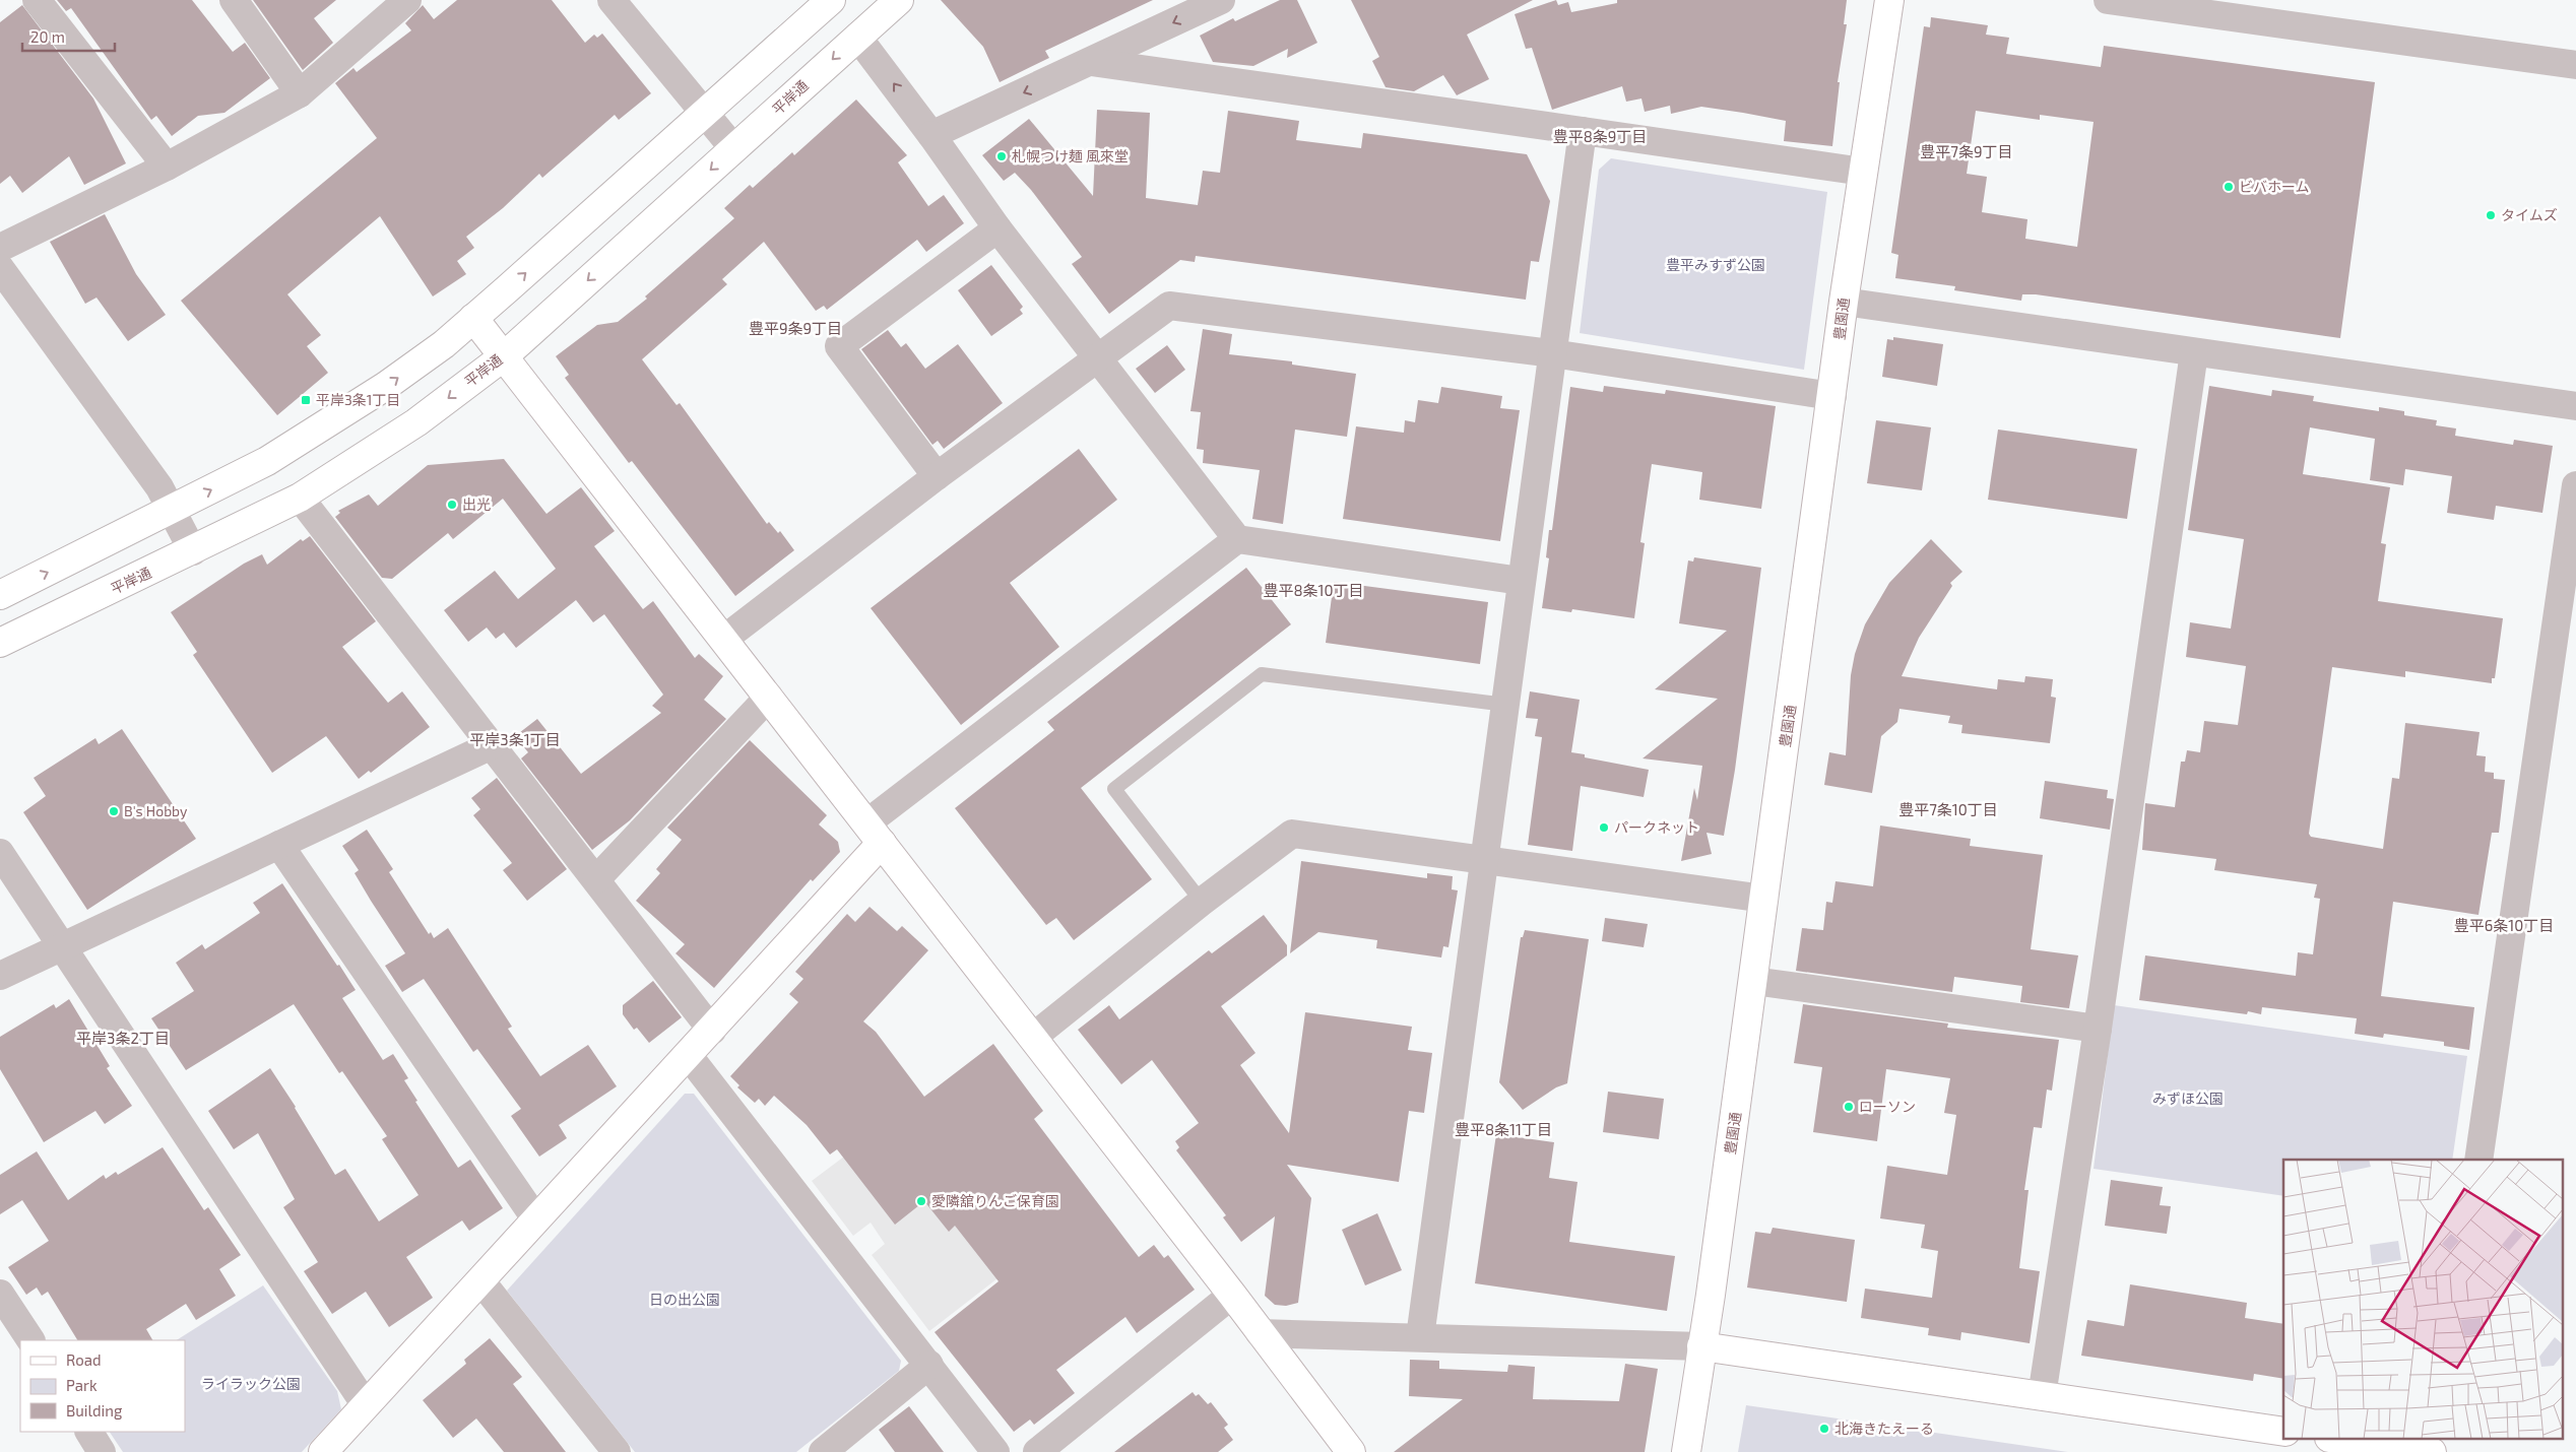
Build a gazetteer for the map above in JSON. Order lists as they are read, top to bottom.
{
  "streets": {
    "main road": ["平岸通", "豊園通"]
  },
  "districts": [
    "豊平8条9丁目",
    "豊平7条9丁目",
    "豊平9条9丁目",
    "豊平8条10丁目",
    "平岸3条1丁目",
    "豊平7条10丁目",
    "豊平6条10丁目",
    "平岸3条2丁目",
    "豊平8条11丁目"
  ],
  "parks": [
    "豊平みすず公園",
    "みずほ公園",
    "日の出公園",
    "ライラック公園"
  ],
  "places": {
    "other": [
      "札幌つけ麺 風來堂",
      "ビバホーム",
      "タイムズ",
      "出光",
      "B's Hobby",
      "パークネット",
      "ローソン",
      "愛隣舘りんご保育園",
      "北海きたえーる"
    ],
    "transit": ["平岸3条1丁目"]
  },
  "legend": ["Road", "Park", "Building"],
  "scale_bar": "20 m"
}
